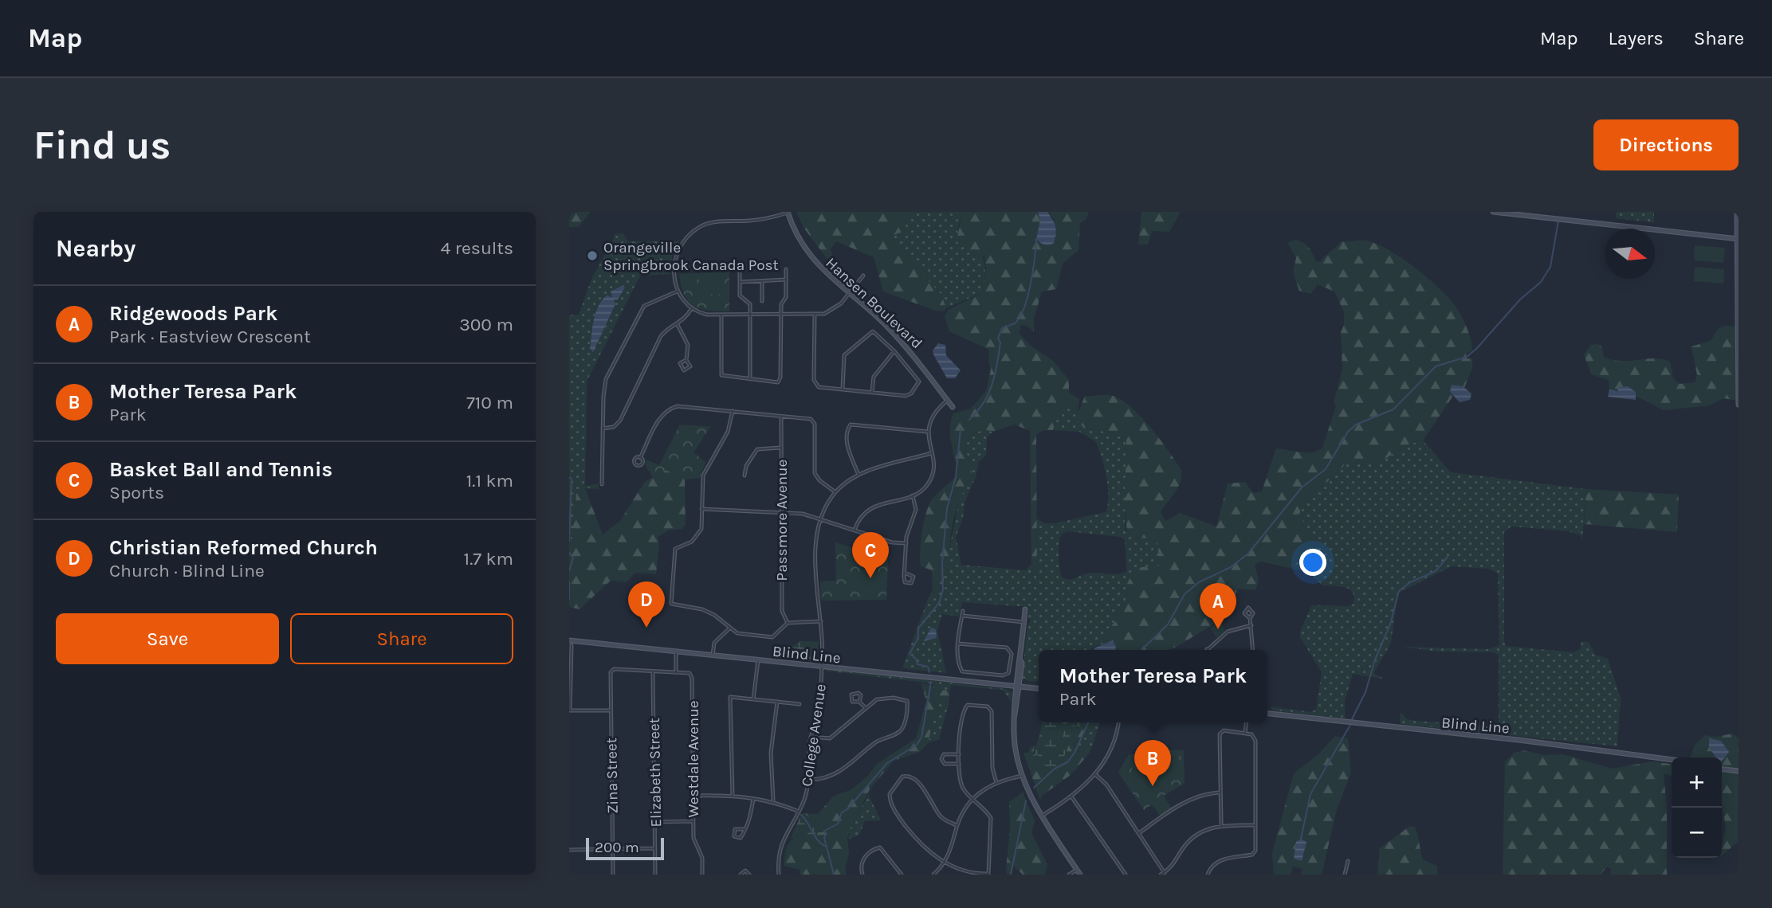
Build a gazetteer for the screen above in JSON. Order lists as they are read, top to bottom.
{
  "streets": {
    "street": [
      "Hansen Boulevard",
      "Passmore Avenue",
      "Blind Line",
      "College Avenue",
      "Westdale Avenue",
      "Elizabeth Street",
      "Zina Street"
    ]
  },
  "crossings": [
    ["Blind Line", "College Avenue"],
    ["Elizabeth Street", "Zina Street"]
  ],
  "places": ["Orangeville Springbrook Canada Post"],
  "scale_bar": "200 m",
  "north": "right",
  "page": {
    "header": "Map",
    "nav": ["Map", "Layers", "Share"],
    "buttons": [
      "Directions",
      ["Save", "Share"]
    ],
    "title": "Find us",
    "heading": ["Nearby", "4 results"],
    "list": [
      {
        "mark": "A",
        "name": "Ridgewoods Park",
        "note": "Park · Eastview Crescent",
        "value": "300 m"
      },
      {
        "mark": "B",
        "name": "Mother Teresa Park",
        "note": "Park",
        "value": "710 m"
      },
      {
        "mark": "C",
        "name": "Basket Ball and Tennis",
        "note": "Sports",
        "value": "1.1 km"
      },
      {
        "mark": "D",
        "name": "Christian Reformed Church",
        "note": "Church · Blind Line",
        "value": "1.7 km"
      }
    ],
    "pins": [
      "C",
      "D",
      "A",
      "B"
    ],
    "popup": ["Mother Teresa Park", "Park"],
    "map_buttons": ["+", "−"],
    "scale": "200 m"
  }
}
